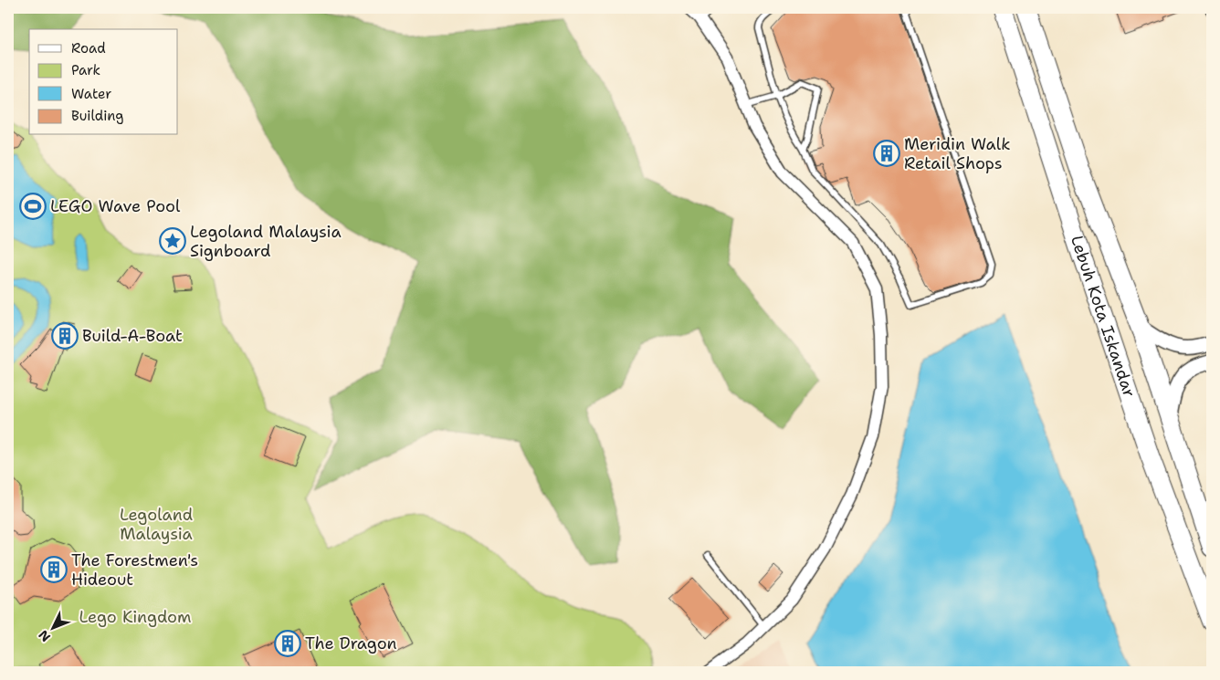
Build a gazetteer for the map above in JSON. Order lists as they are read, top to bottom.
{
  "streets": {
    "highway": ["Lebuh Kota Iskandar"]
  },
  "parks": ["Legoland Malaysia", "Lego Kingdom"],
  "places": {
    "building": [
      "Meridin Walk Retail Shops",
      "Build-A-Boat",
      "The Forestmen's Hideout",
      "The Dragon"
    ],
    "sports": ["LEGO Wave Pool"],
    "place": ["Legoland Malaysia Signboard"]
  },
  "legend": [
    "Road",
    "Park",
    "Water",
    "Building"
  ],
  "north": "bottom left"
}
